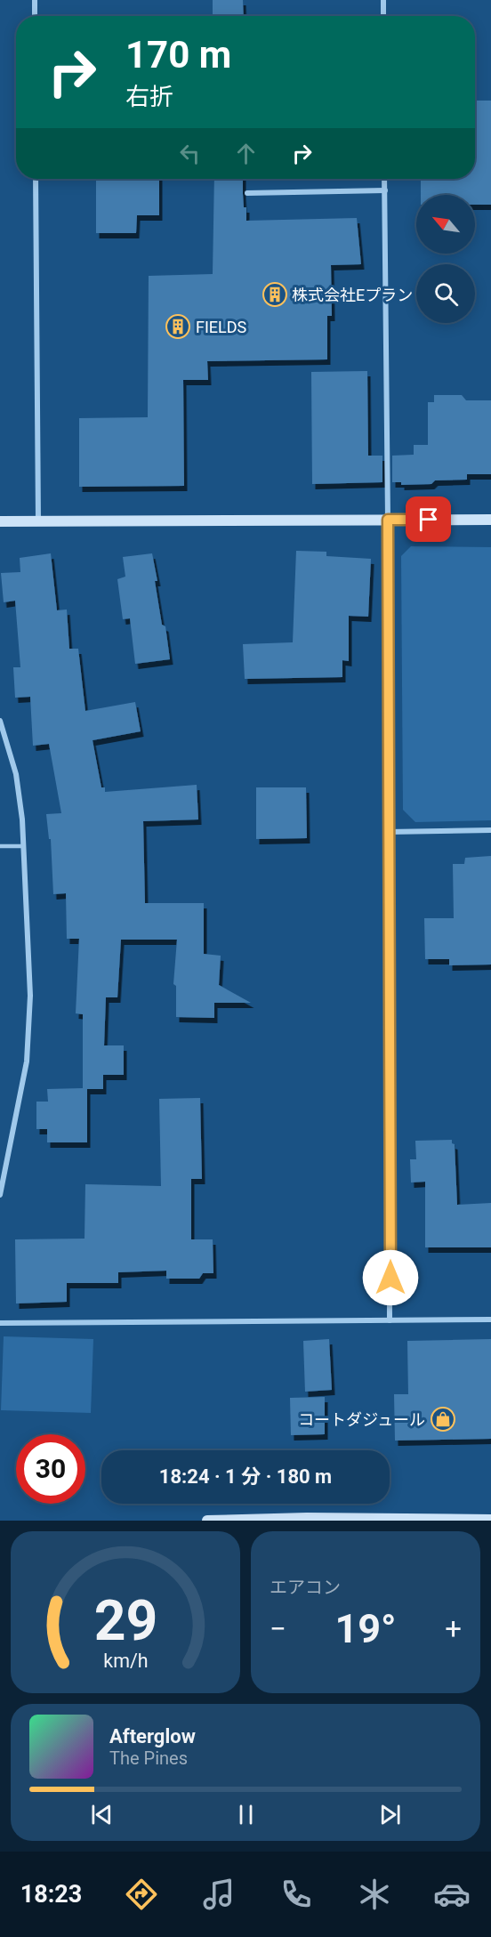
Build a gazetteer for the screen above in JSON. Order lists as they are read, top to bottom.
{
  "places": {
    "building": ["株式会社Eプラン", "FIELDS"],
    "shop": ["コートダジュール"]
  },
  "north": "top left",
  "page": {
    "turn": ["170 m", "右折"],
    "limit": "30",
    "trip": "18:24 · 1 分 · 180 m",
    "tile": "エアコン",
    "heat": ["−", "19°", "+"],
    "song": ["Afterglow", "The Pines"],
    "tabs": "18:23",
    "gauge": ["29", "km/h"]
  }
}
